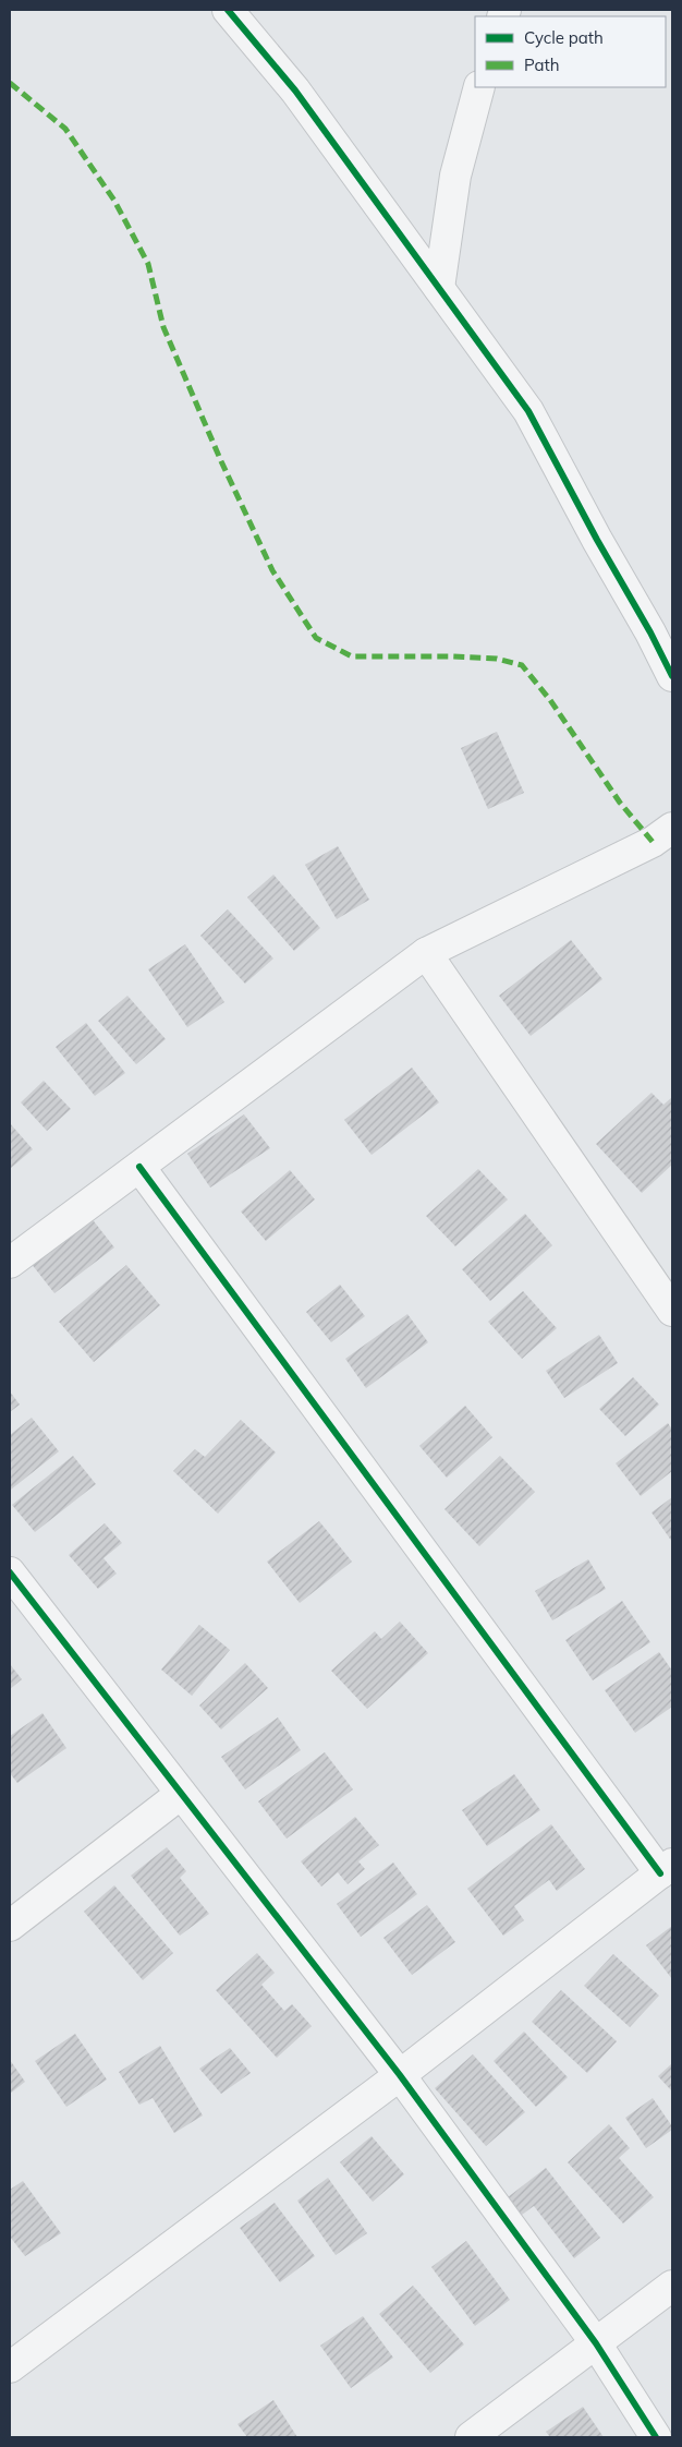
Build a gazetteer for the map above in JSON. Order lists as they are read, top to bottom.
{
  "legend": ["Cycle path", "Path"]
}
